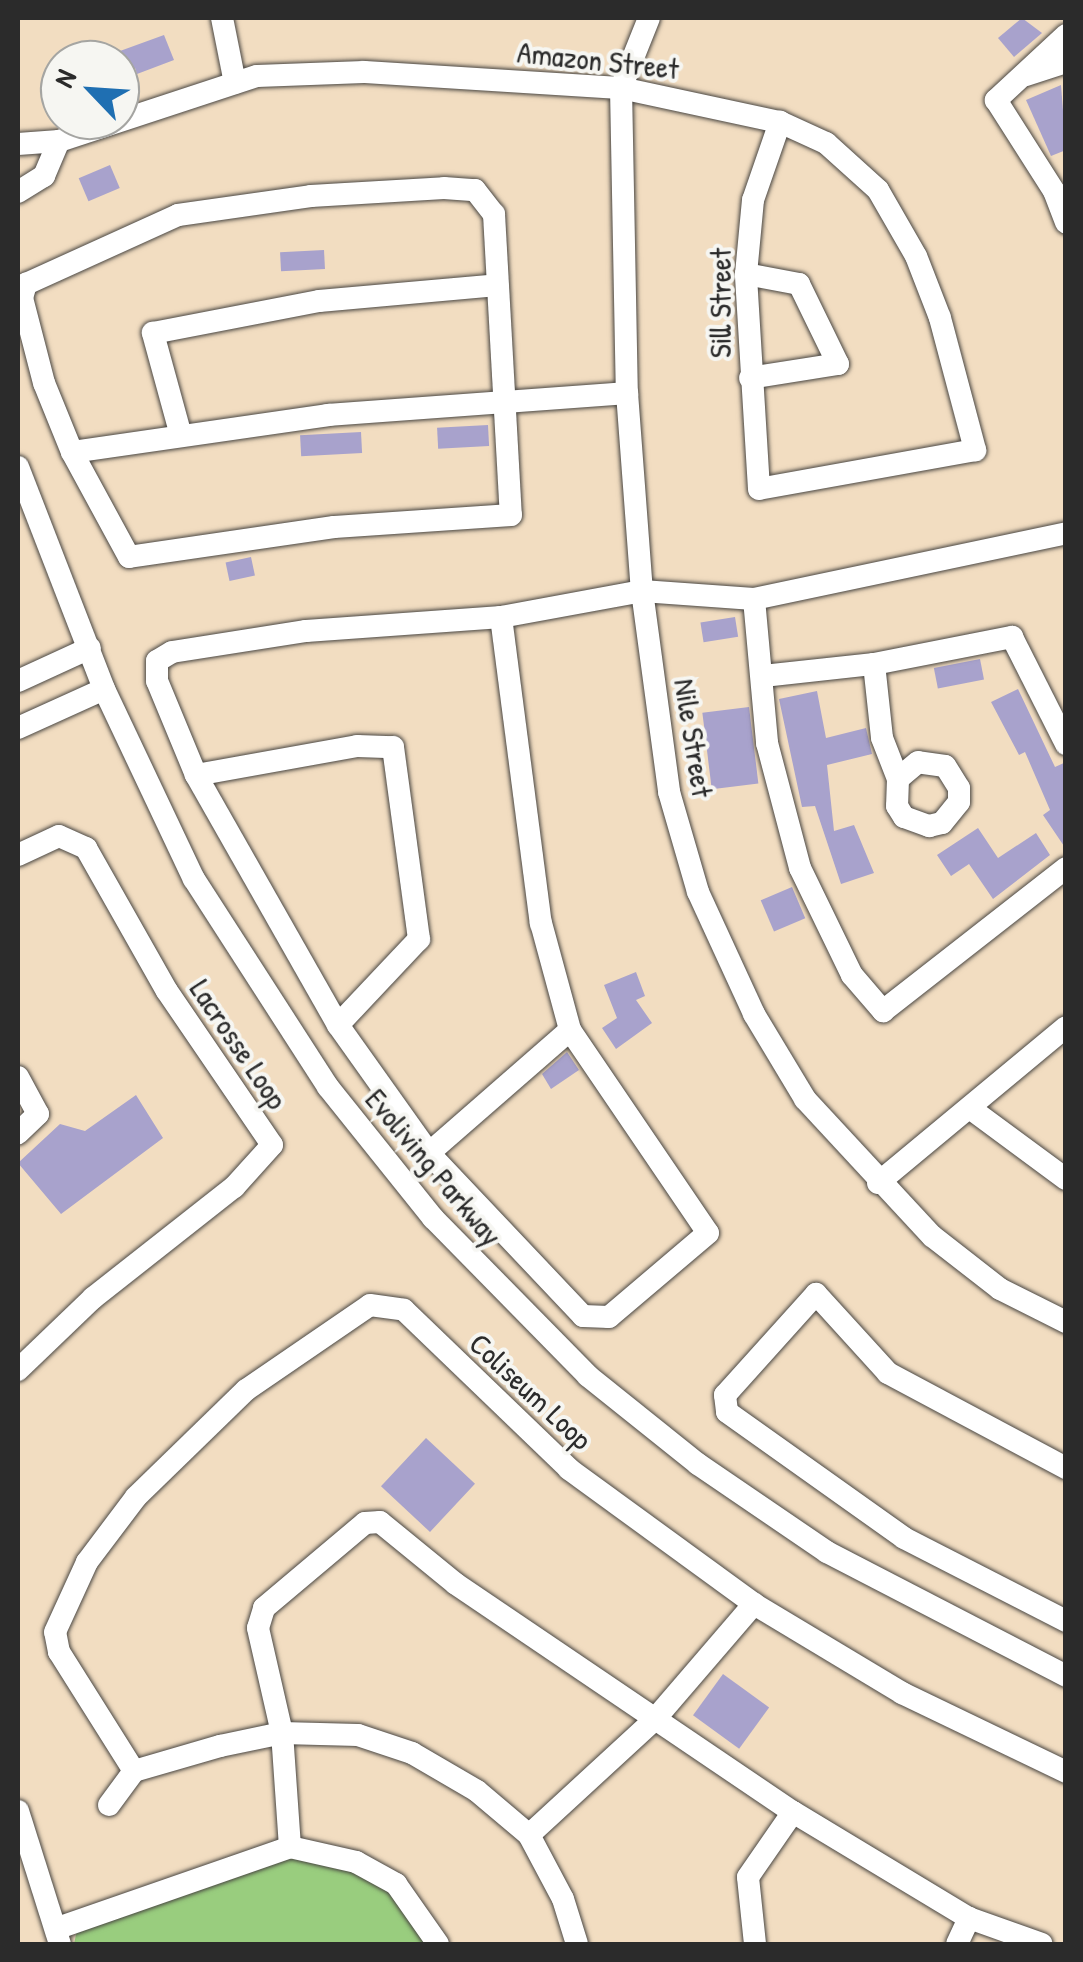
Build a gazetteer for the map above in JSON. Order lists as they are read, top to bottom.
{
  "streets": {
    "street": [
      "Amazon Street",
      "Sill Street",
      "Nile Street",
      "Lacrosse Loop",
      "Evoliving Parkway",
      "Coliseum Loop"
    ]
  },
  "crossings": [
    ["Amazon Street", "Sill Street"],
    ["Amazon Street", "Nile Street"]
  ],
  "north": "top left"
}
